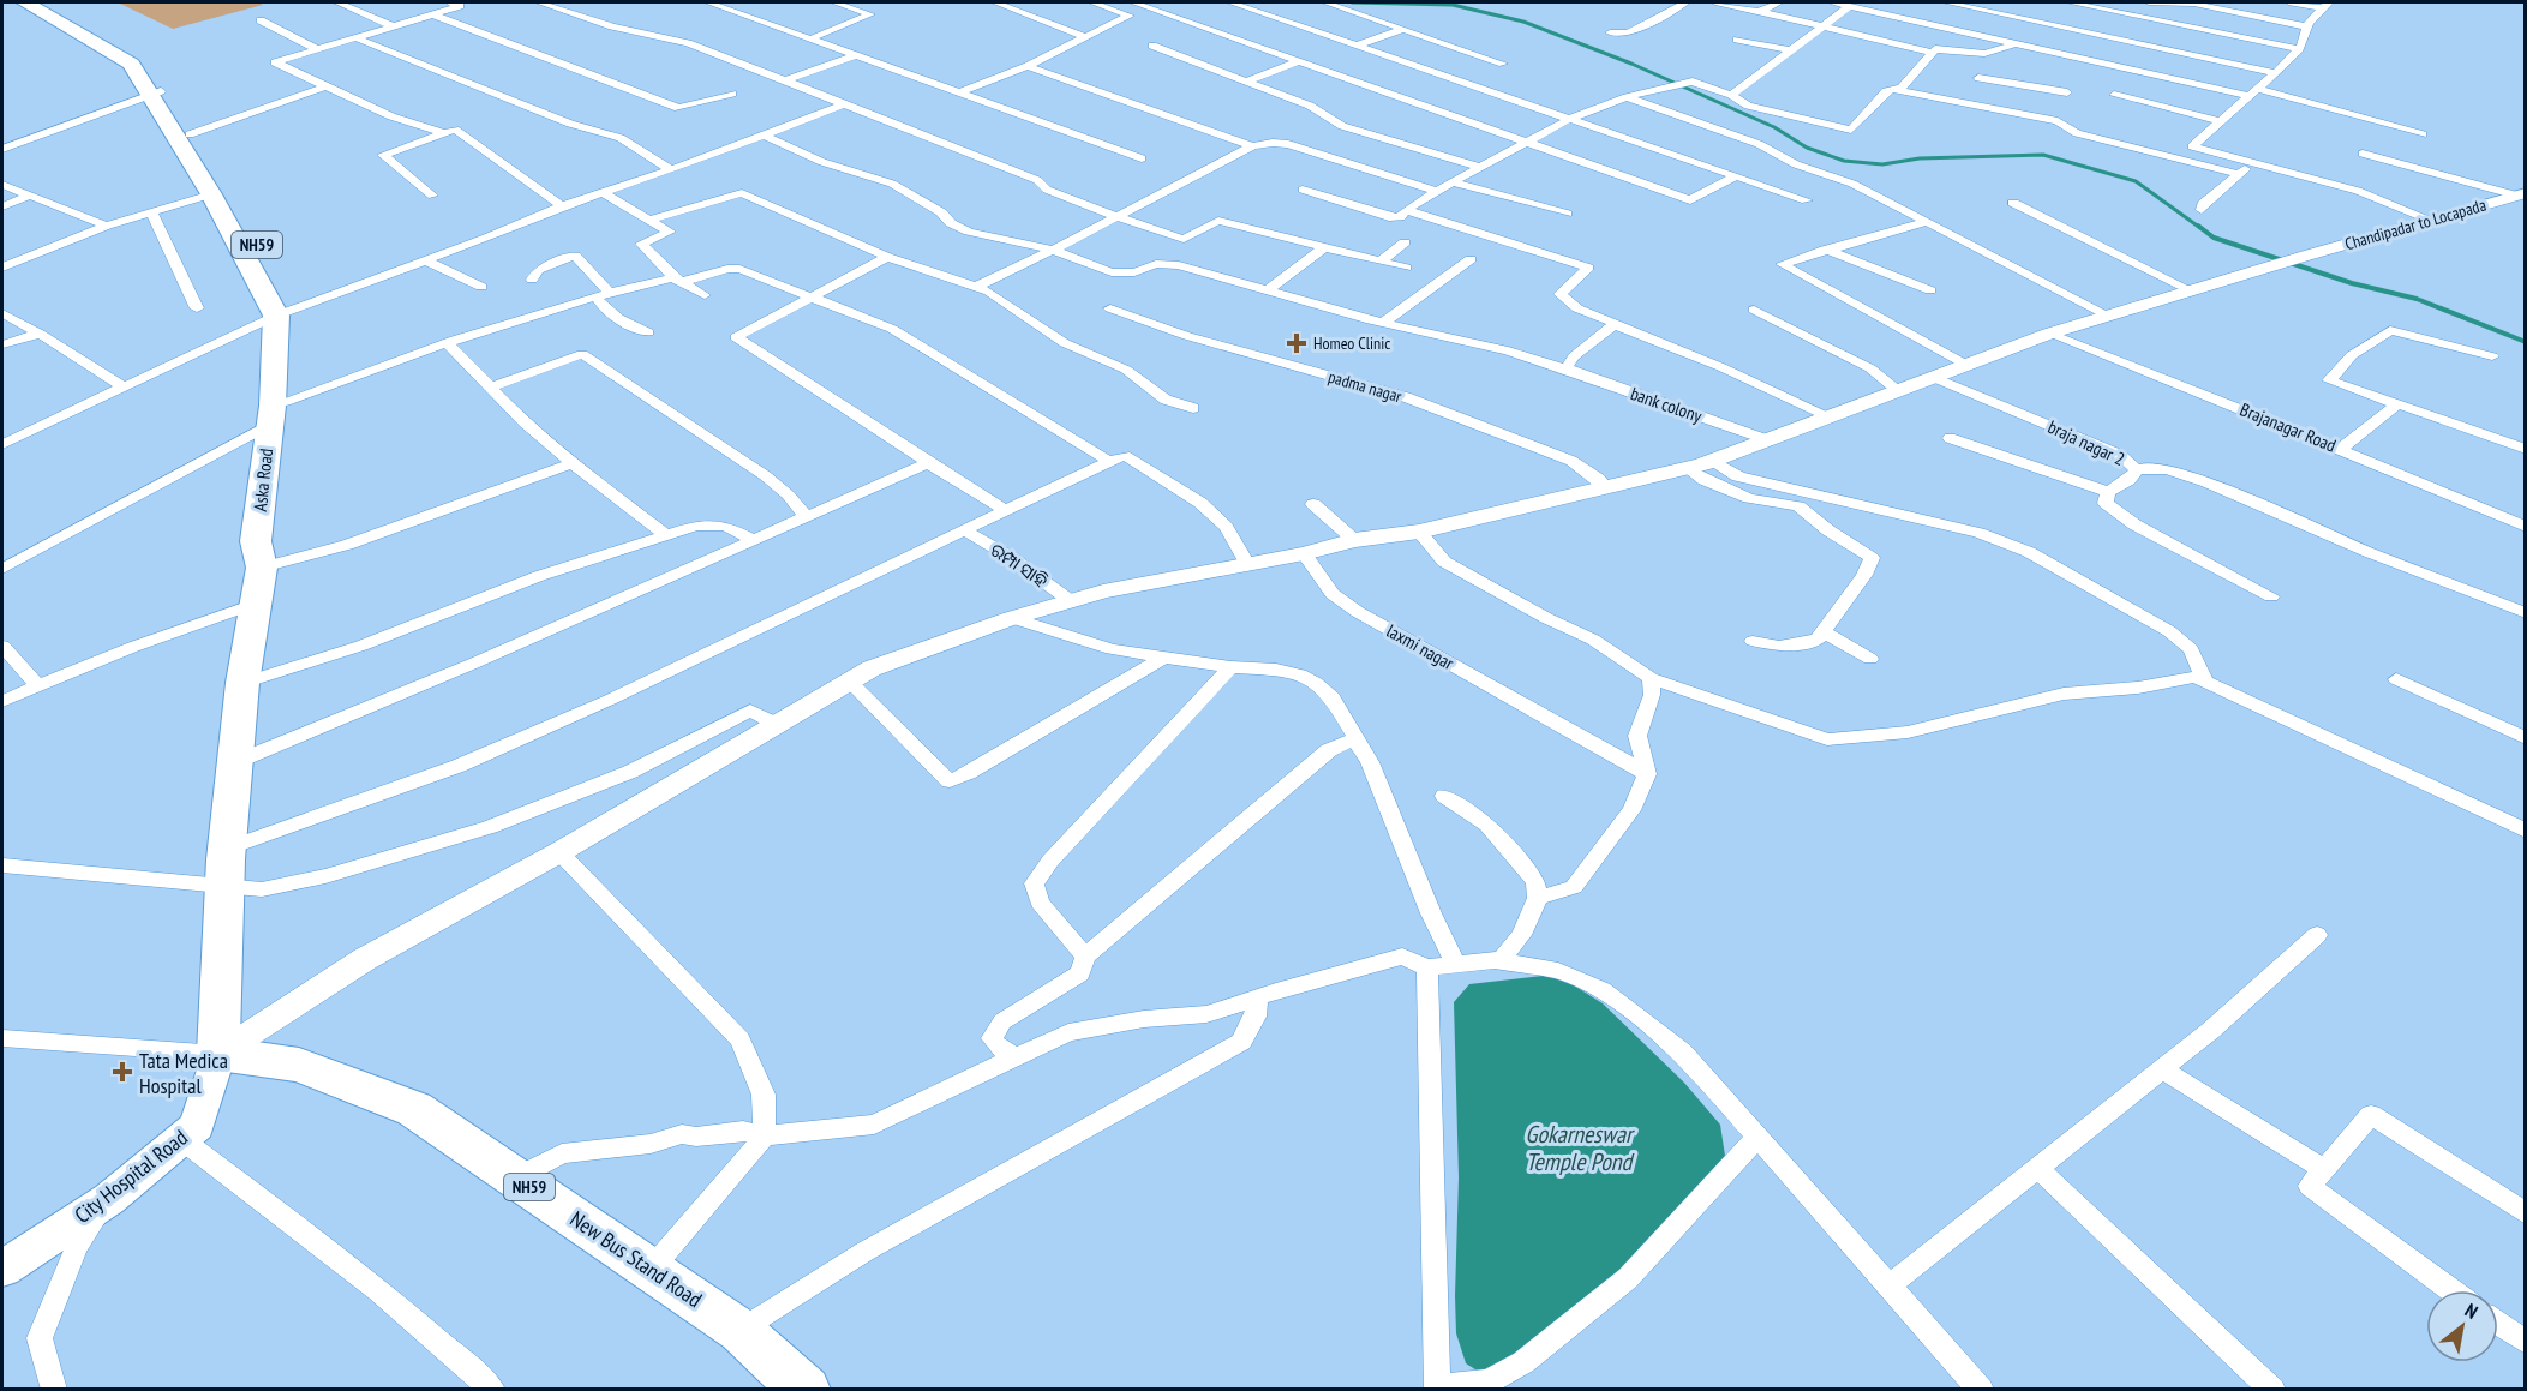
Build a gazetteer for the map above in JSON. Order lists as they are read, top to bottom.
{
  "streets": {
    "highway": ["NH59", "Aska Road", "New Bus Stand Road"],
    "main road": ["City Hospital Road"],
    "street": [
      "Chandipadar to Locapada",
      "padma nagar",
      "bank colony",
      "Brajanagar Road",
      "braja nagar 2",
      "ରମ୍ପା ସାହି",
      "laxmi nagar"
    ]
  },
  "crossings": [
    ["Chandipadar to Locapada", "padma nagar"],
    ["Chandipadar to Locapada", "bank colony"],
    ["Chandipadar to Locapada", "Brajanagar Road"],
    ["Chandipadar to Locapada", "braja nagar 2"],
    ["Chandipadar to Locapada", "Aska Road"],
    ["Chandipadar to Locapada", "ରମ୍ପା ସାହି"],
    ["Chandipadar to Locapada", "laxmi nagar"],
    ["Chandipadar to Locapada", "City Hospital Road"],
    ["Chandipadar to Locapada", "New Bus Stand Road"],
    ["NH59", "Aska Road"],
    ["Aska Road", "City Hospital Road"],
    ["Aska Road", "New Bus Stand Road"],
    ["City Hospital Road", "New Bus Stand Road"]
  ],
  "water": ["Gokarneswar Temple Pond"],
  "places": {
    "health": ["Homeo Clinic", "Tata Medica Hospital"]
  },
  "north": "top right"
}
